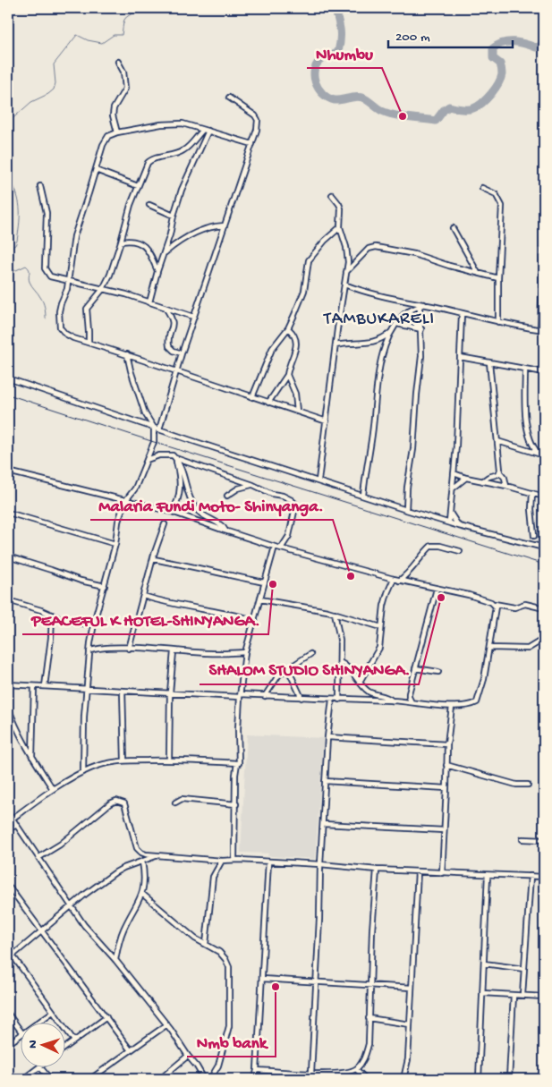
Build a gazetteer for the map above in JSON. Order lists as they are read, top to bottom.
{
  "districts": ["TAMBUKARELI"],
  "places": [
    "Nhumbu",
    "Malaria Fundi Moto- Shinyanga.",
    "PEACEFUL K HOTEL-SHINYANGA.",
    "SHALOM STUDIO SHINYANGA.",
    "Nmb bank"
  ],
  "scale_bar": "200 m",
  "north": "left"
}
